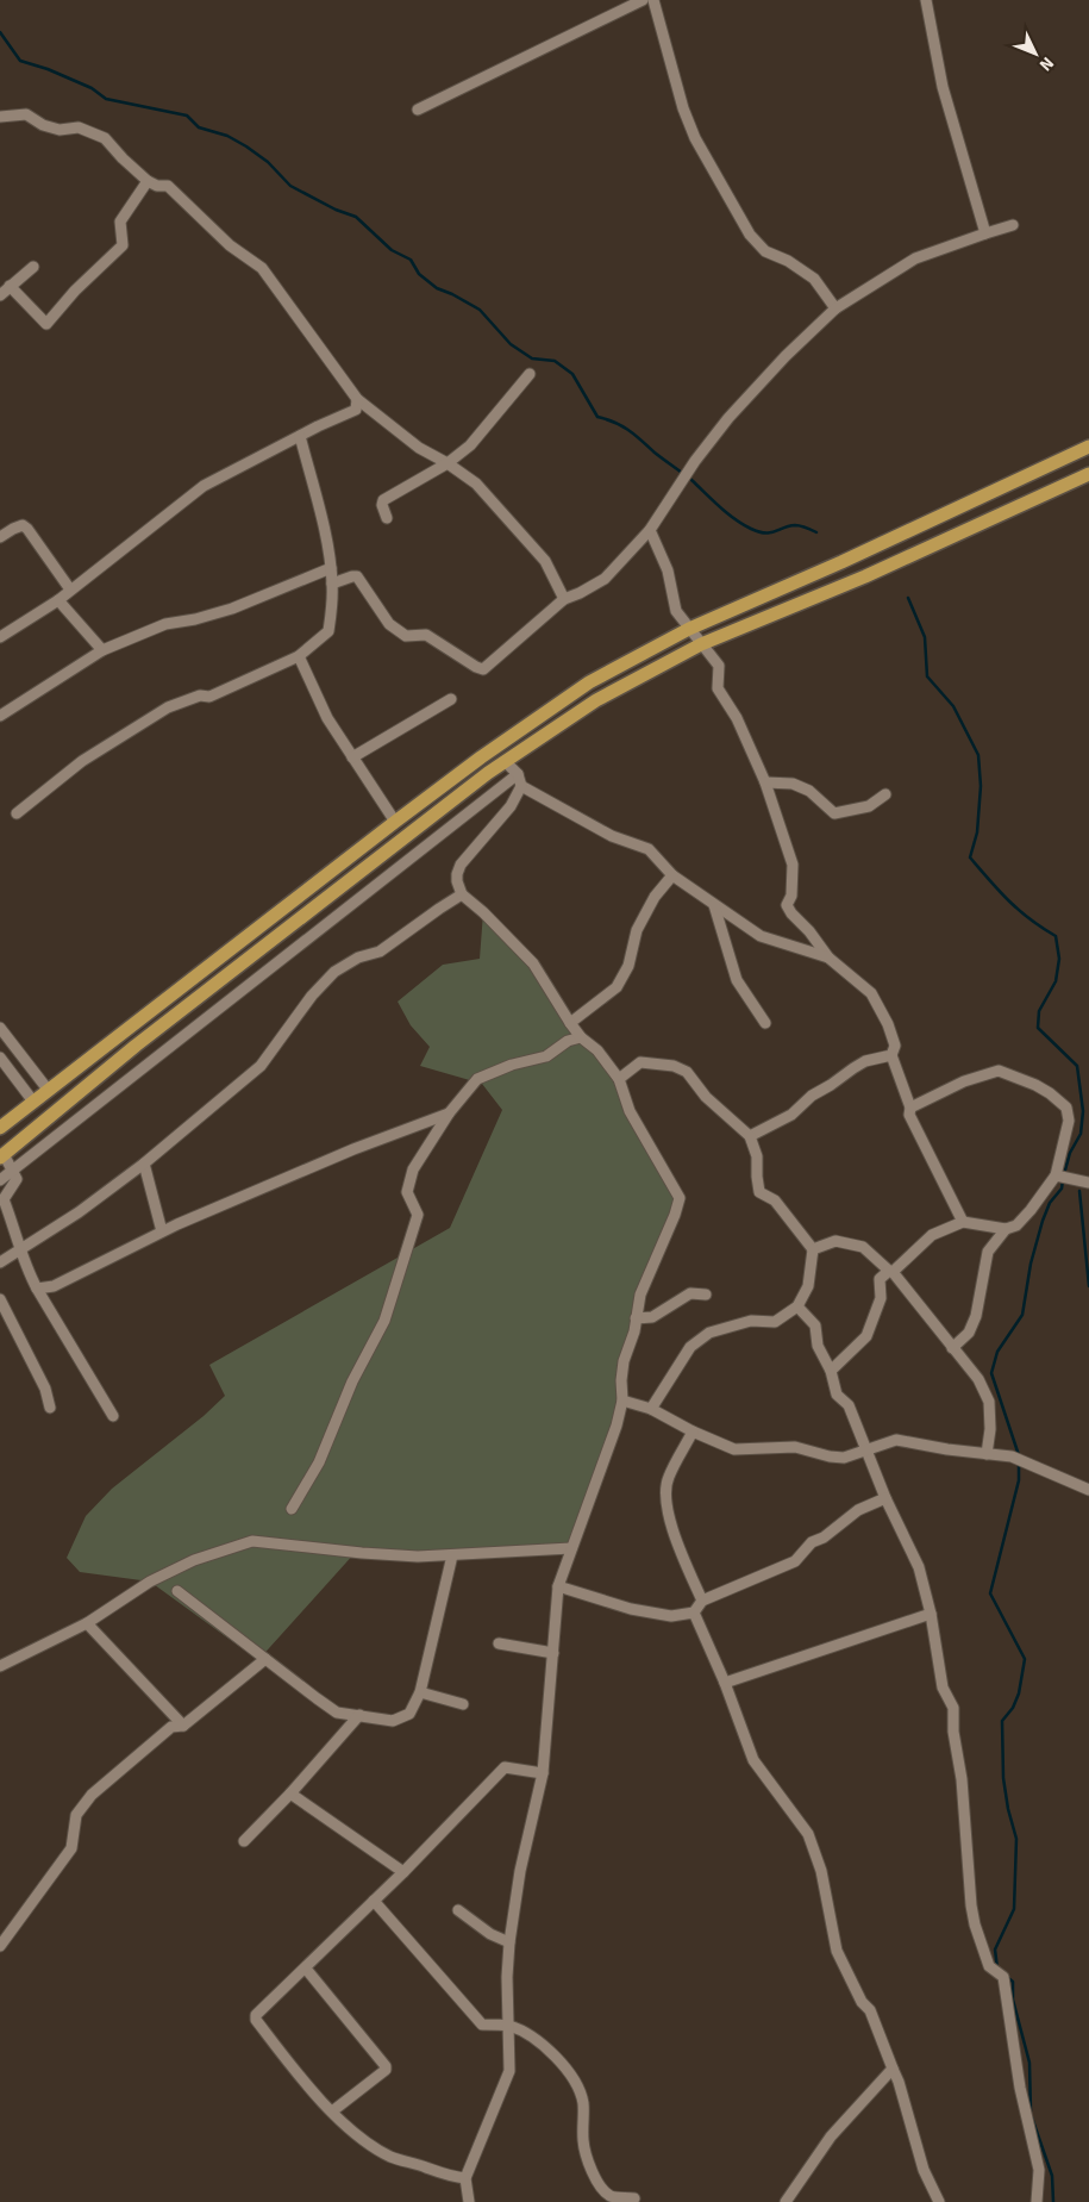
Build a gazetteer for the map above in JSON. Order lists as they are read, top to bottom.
{
  "north": "bottom right"
}
